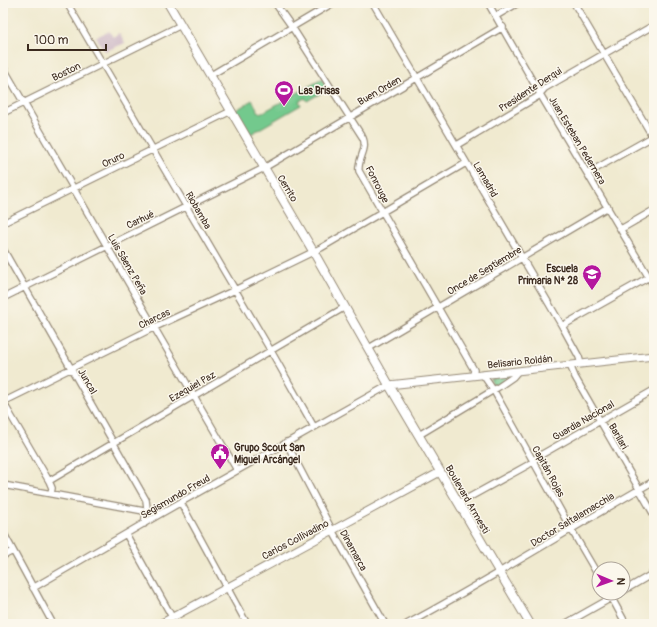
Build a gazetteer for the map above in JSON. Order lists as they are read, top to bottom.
{
  "streets": {
    "main road": ["Cerrito", "Boulevard Armesti"],
    "street": [
      "Boston",
      "Presidente Derqui",
      "Buen Orden",
      "Juan Esteban Pedernera",
      "Oruro",
      "Lamadrid",
      "Fonrouge",
      "Riobamba",
      "Carhué",
      "Luis Sáenz Peña",
      "Once de Septiembre",
      "Charcas",
      "Belisario Roldán",
      "Juncal",
      "Ezequiel Paz",
      "Guardia Nacional",
      "Barilari",
      "Capitán Rojas",
      "Segismundo Freud",
      "Doctor Saltalamacchia",
      "Carlos Collivadino",
      "Dinamarca"
    ]
  },
  "crossings": [
    ["Boston", "Cerrito"],
    ["Boston", "Riobamba"],
    ["Boston", "Luis Sáenz Peña"],
    ["Presidente Derqui", "Juan Esteban Pedernera"],
    ["Presidente Derqui", "Lamadrid"],
    ["Buen Orden", "Juan Esteban Pedernera"],
    ["Buen Orden", "Lamadrid"],
    ["Buen Orden", "Fonrouge"],
    ["Buen Orden", "Cerrito"],
    ["Buen Orden", "Carhué"],
    ["Juan Esteban Pedernera", "Once de Septiembre"],
    ["Oruro", "Cerrito"],
    ["Oruro", "Riobamba"],
    ["Oruro", "Luis Sáenz Peña"],
    ["Lamadrid", "Once de Septiembre"],
    ["Lamadrid", "Belisario Roldán"],
    ["Fonrouge", "Once de Septiembre"],
    ["Fonrouge", "Belisario Roldán"],
    ["Cerrito", "Carhué"],
    ["Cerrito", "Once de Septiembre"],
    ["Cerrito", "Charcas"],
    ["Cerrito", "Belisario Roldán"],
    ["Cerrito", "Ezequiel Paz"],
    ["Cerrito", "Segismundo Freud"],
    ["Cerrito", "Boulevard Armesti"],
    ["Riobamba", "Carhué"],
    ["Riobamba", "Charcas"],
    ["Riobamba", "Ezequiel Paz"],
    ["Riobamba", "Segismundo Freud"],
    ["Carhué", "Luis Sáenz Peña"],
    ["Carhué", "Juncal"],
    ["Luis Sáenz Peña", "Charcas"],
    ["Luis Sáenz Peña", "Ezequiel Paz"],
    ["Luis Sáenz Peña", "Segismundo Freud"],
    ["Charcas", "Juncal"],
    ["Belisario Roldán", "Barilari"],
    ["Belisario Roldán", "Capitán Rojas"],
    ["Belisario Roldán", "Segismundo Freud"],
    ["Belisario Roldán", "Boulevard Armesti"],
    ["Juncal", "Ezequiel Paz"],
    ["Juncal", "Segismundo Freud"],
    ["Guardia Nacional", "Barilari"],
    ["Guardia Nacional", "Capitán Rojas"],
    ["Guardia Nacional", "Boulevard Armesti"],
    ["Barilari", "Doctor Saltalamacchia"],
    ["Capitán Rojas", "Doctor Saltalamacchia"],
    ["Segismundo Freud", "Boulevard Armesti"],
    ["Segismundo Freud", "Dinamarca"],
    ["Boulevard Armesti", "Doctor Saltalamacchia"],
    ["Boulevard Armesti", "Carlos Collivadino"],
    ["Carlos Collivadino", "Dinamarca"]
  ],
  "places": {
    "sports": ["Las Brisas"],
    "school or university": ["Escuela Primaria N* 28"],
    "public building": ["Grupo Scout San Miguel Arcángel"]
  },
  "scale_bar": "100 m",
  "north": "right"
}
